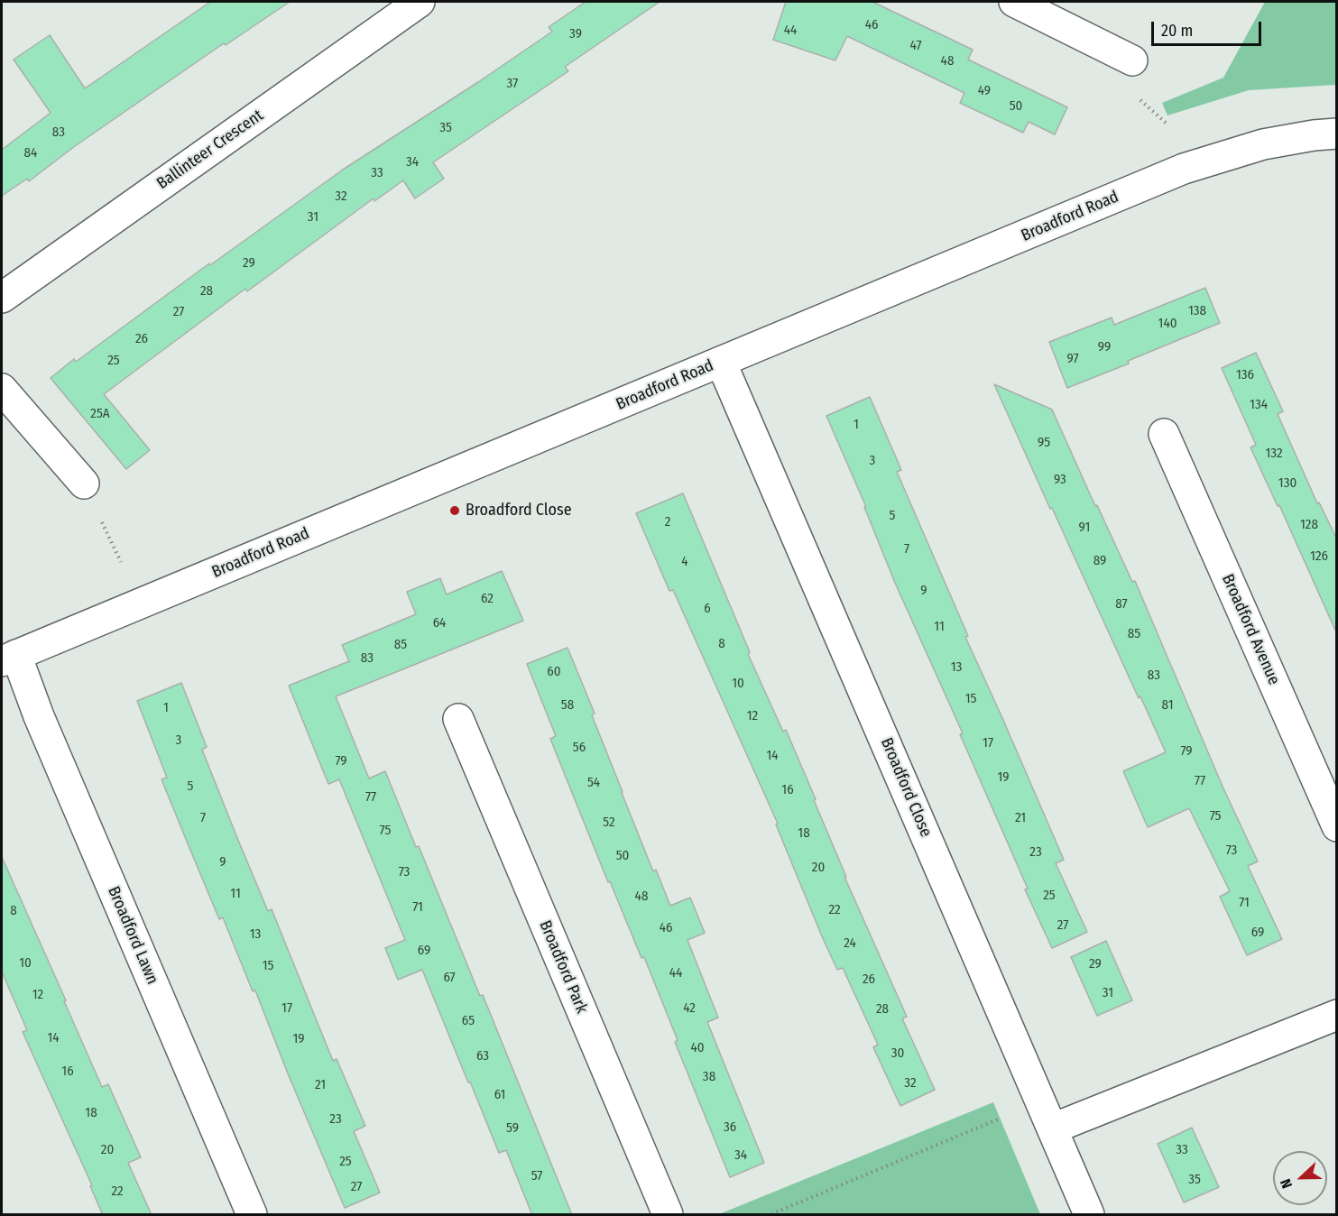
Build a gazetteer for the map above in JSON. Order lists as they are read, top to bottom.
{
  "streets": {
    "street": [
      "Ballinteer Crescent",
      "Broadford Road",
      "Broadford Avenue",
      "Broadford Close",
      "Broadford Lawn",
      "Broadford Park"
    ]
  },
  "crossings": [
    ["Broadford Road", "Broadford Close"],
    ["Broadford Road", "Broadford Lawn"]
  ],
  "places": ["Broadford Close"],
  "house_numbers": [
    "46",
    "44",
    "39",
    "47",
    "48",
    "37",
    "49",
    "50",
    "35",
    "83",
    "84",
    "34",
    "33",
    "32",
    "31",
    "29",
    "28",
    "138",
    "27",
    "140",
    "26",
    "99",
    "97",
    "25",
    "136",
    "134",
    "25A",
    "1",
    "95",
    "132",
    "3",
    "93",
    "130",
    "5",
    "2",
    "128",
    "91",
    "7",
    "126",
    "89",
    "4",
    "9",
    "62",
    "87",
    "6",
    "64",
    "11",
    "85",
    "8",
    "85",
    "83",
    "13",
    "60",
    "83",
    "10",
    "15",
    "58",
    "81",
    "1",
    "12",
    "3",
    "17",
    "56",
    "79",
    "14",
    "79",
    "19",
    "77",
    "54",
    "5",
    "16",
    "77",
    "75",
    "7",
    "21",
    "52",
    "75",
    "18",
    "73",
    "23",
    "50",
    "9",
    "20",
    "73",
    "11",
    "25",
    "48",
    "71",
    "71",
    "22",
    "8",
    "27",
    "46",
    "69",
    "13",
    "24",
    "69",
    "10",
    "29",
    "15",
    "44",
    "67",
    "26",
    "31",
    "12",
    "17",
    "42",
    "28",
    "65",
    "14",
    "19",
    "40",
    "30",
    "63",
    "16",
    "38",
    "32",
    "21",
    "61",
    "18",
    "23",
    "36",
    "59",
    "20",
    "33",
    "34",
    "25",
    "57",
    "35",
    "27",
    "22"
  ],
  "scale_bar": "20 m",
  "north": "left"
}
